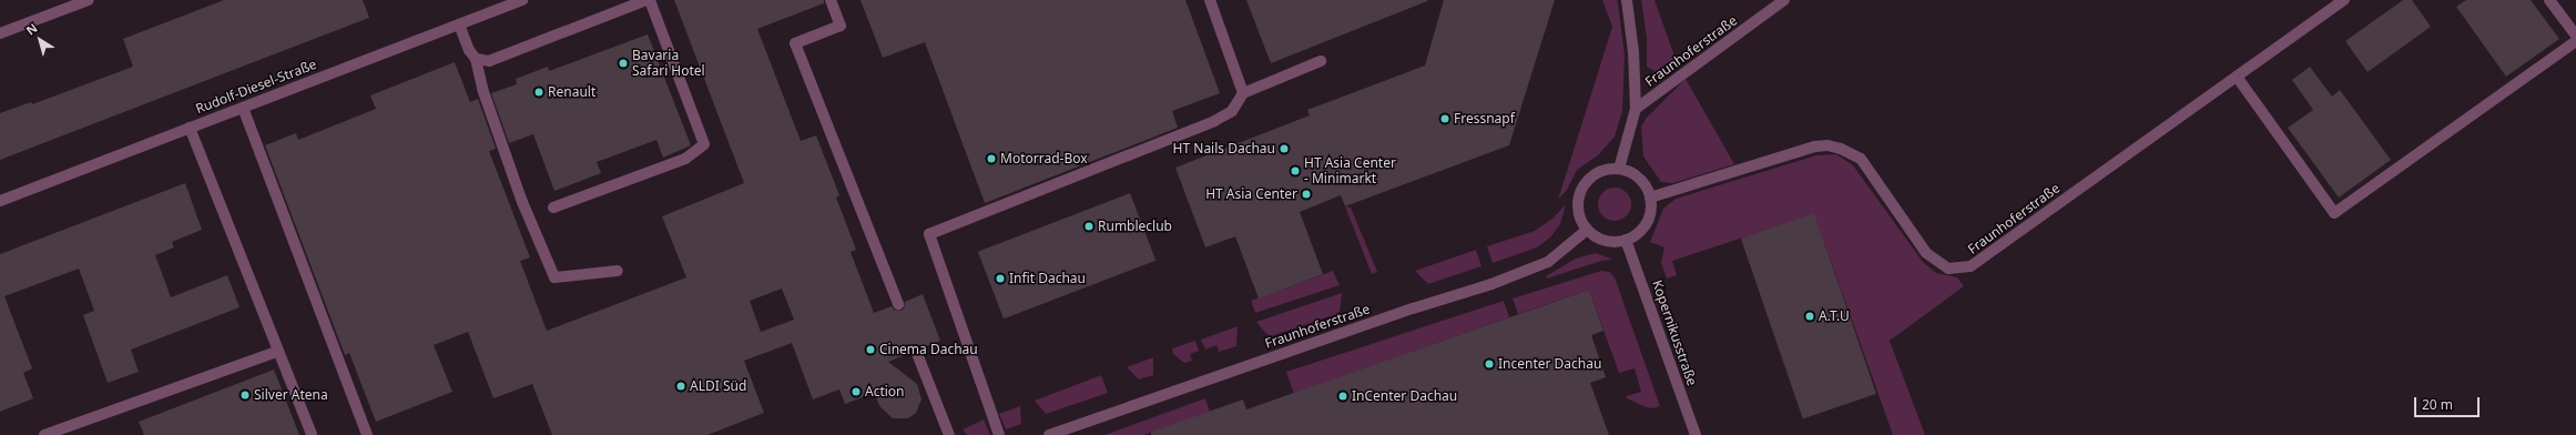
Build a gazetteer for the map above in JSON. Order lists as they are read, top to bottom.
{
  "streets": {
    "street": ["Fraunhoferstraße", "Rudolf-Diesel-Straße", "Kopernikusstraße"]
  },
  "crossings": [
    ["Fraunhoferstraße", "Kopernikusstraße"]
  ],
  "places": [
    "Bavaria Safari Hotel",
    "Renault",
    "Fressnapf",
    "HT Nails Dachau",
    "Motorrad-Box",
    "HT Asia Center - Minimarkt",
    "HT Asia Center",
    "Rumbleclub",
    "Infit Dachau",
    "A.T.U",
    "Cinema Dachau",
    "Incenter Dachau",
    "ALDI Süd",
    "Action",
    "Silver Atena",
    "InCenter Dachau"
  ],
  "scale_bar": "20 m",
  "north": "top left"
}
